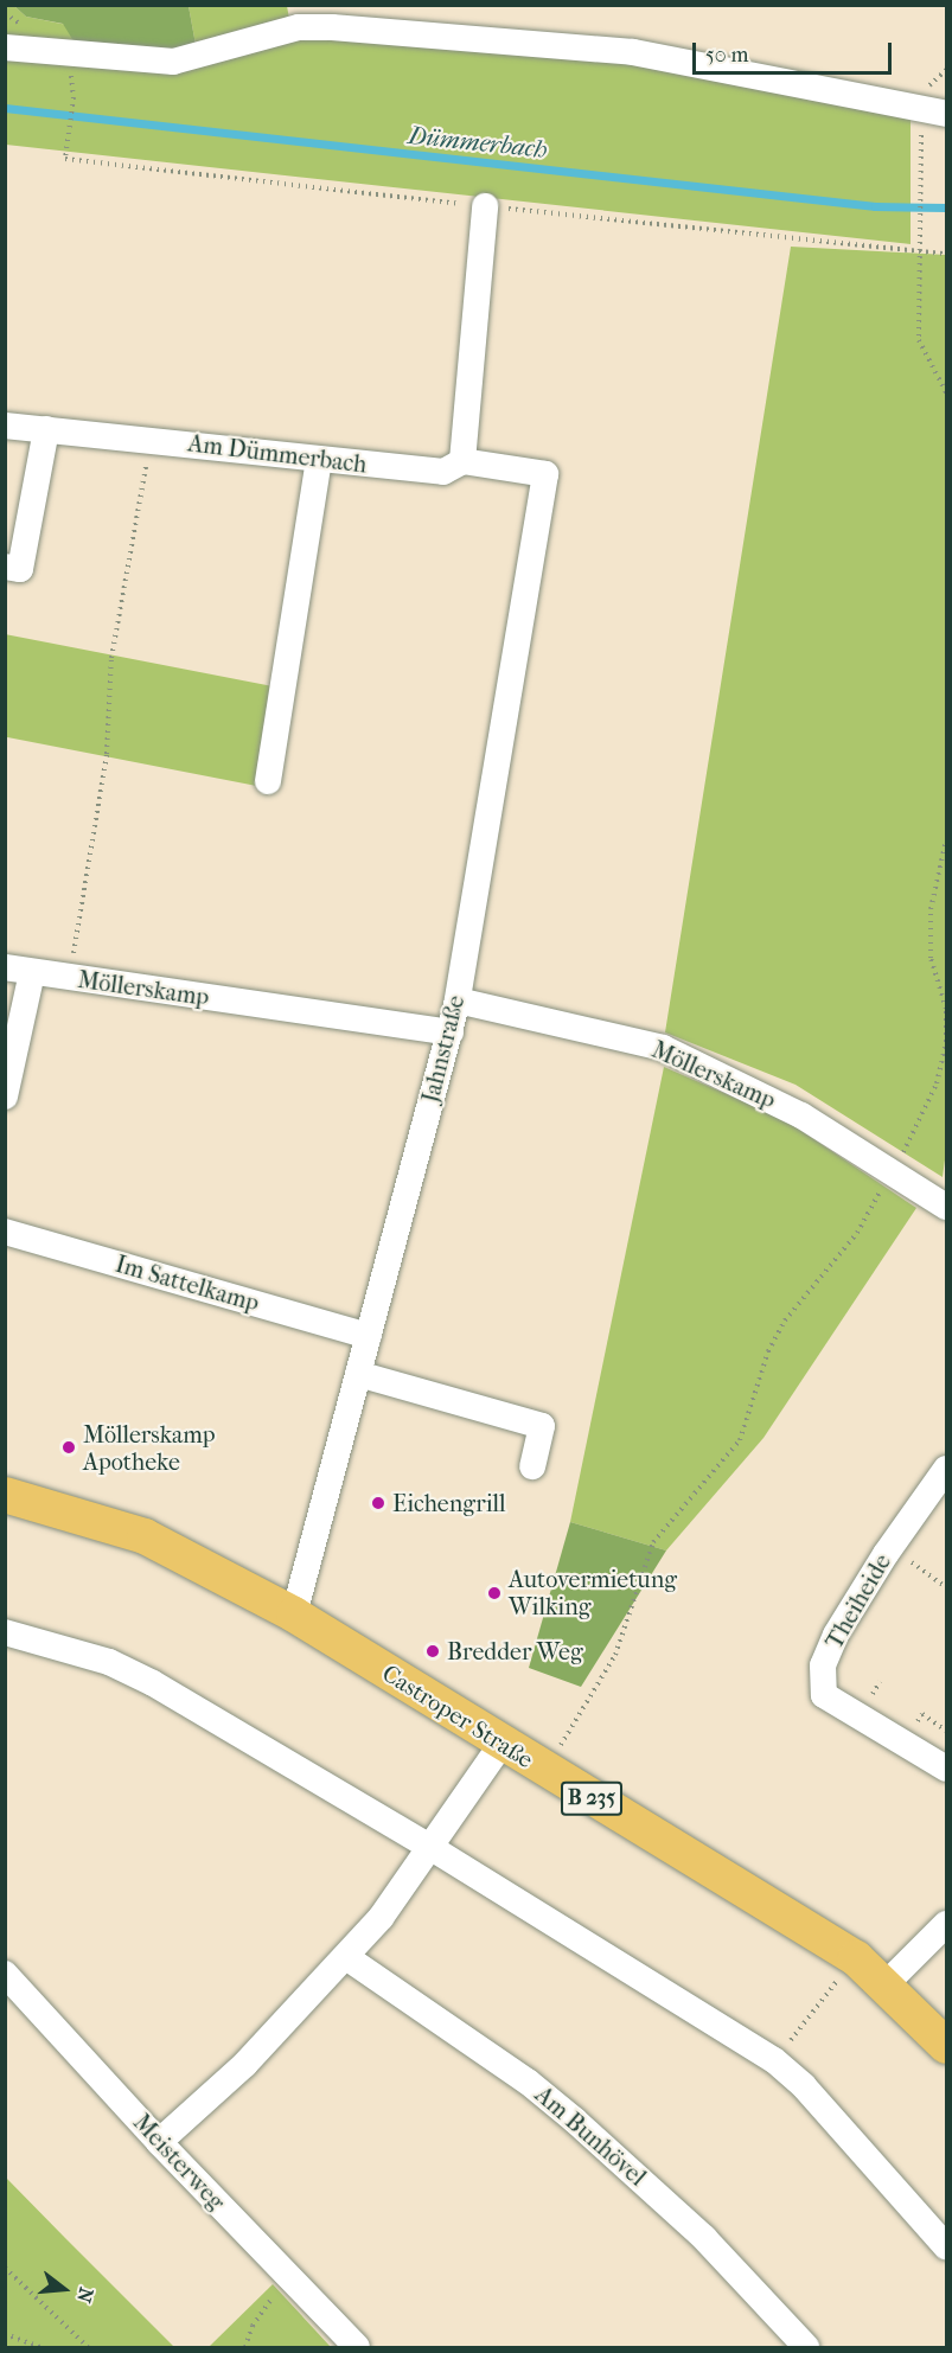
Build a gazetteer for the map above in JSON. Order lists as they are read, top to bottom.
{
  "streets": {
    "main road": ["Castroper Straße", "B 235"],
    "street": [
      "Am Dümmerbach",
      "Möllerskamp",
      "Jahnstraße",
      "Im Sattelkamp",
      "Theiheide",
      "Am Bunhövel",
      "Meisterweg"
    ]
  },
  "crossings": [
    ["Am Dümmerbach", "Jahnstraße"],
    ["Möllerskamp", "Jahnstraße"],
    ["Jahnstraße", "Im Sattelkamp"],
    ["Jahnstraße", "Castroper Straße"]
  ],
  "water": ["Dümmerbach"],
  "places": [
    "Möllerskamp Apotheke",
    "Eichengrill",
    "Autovermietung Wilking",
    "Bredder Weg"
  ],
  "scale_bar": "50 m",
  "north": "right"
}
